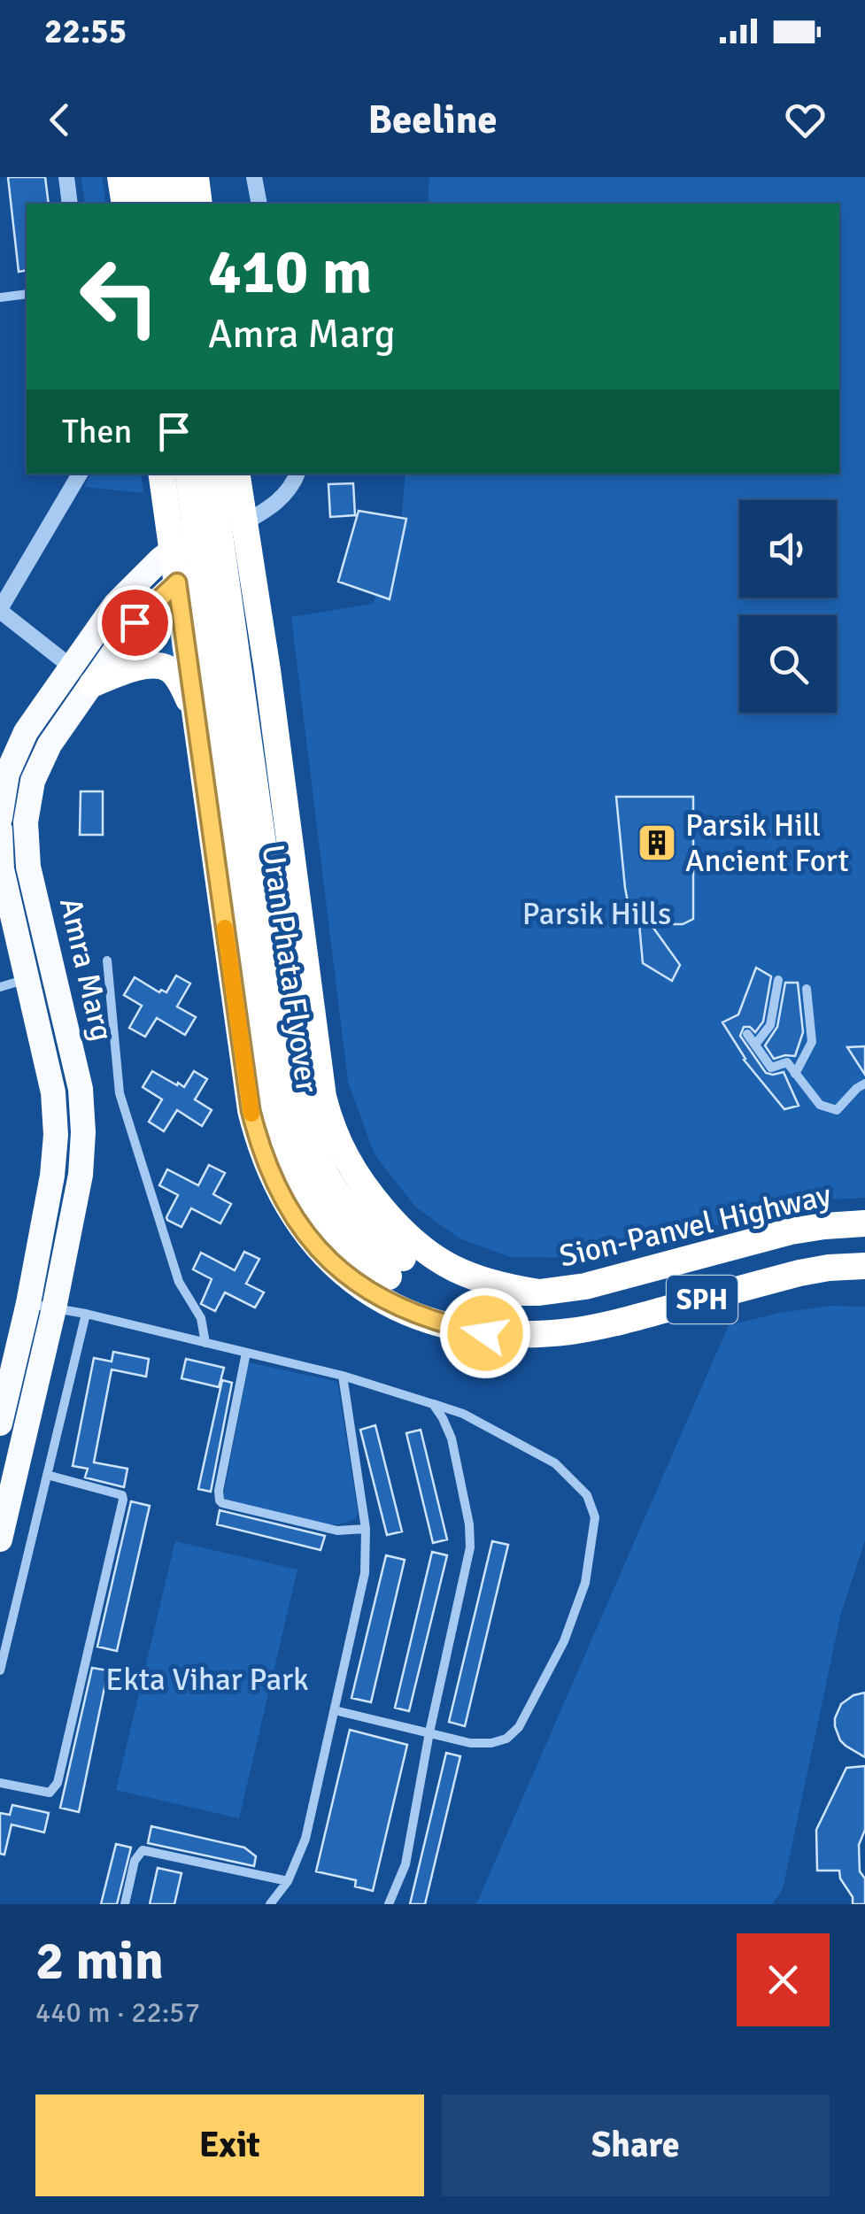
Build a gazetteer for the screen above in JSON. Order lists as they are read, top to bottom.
{
  "streets": {
    "highway": [
      "Uran Phata Flyover",
      "Amra Marg",
      "Sion-Panvel Highway",
      "SPH"
    ]
  },
  "crossings": [
    ["Uran Phata Flyover", "Sion-Panvel Highway"],
    ["Uran Phata Flyover", "SPH"]
  ],
  "parks": ["Parsik Hills", "Ekta Vihar Park"],
  "places": {
    "building": ["Parsik Hill Ancient Fort"]
  },
  "page": {
    "status": "22:55",
    "header": "Beeline",
    "turn": ["410 m", "Amra Marg"],
    "then": "Then",
    "heading": ["2 min", "440 m · 22:57"],
    "buttons": ["Exit", "Share"]
  }
}
